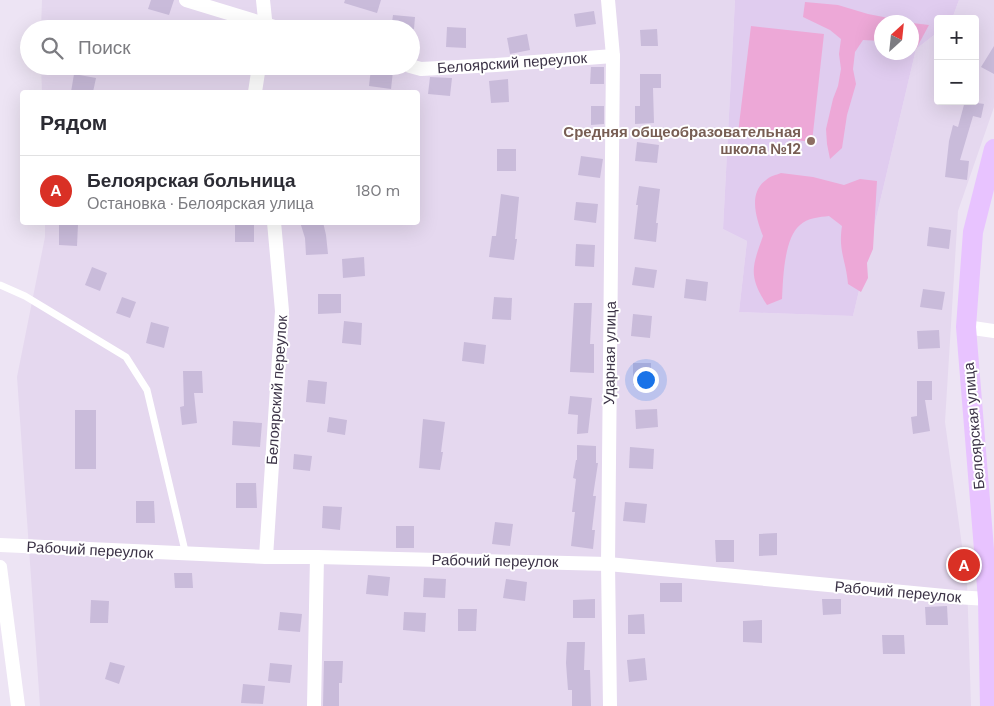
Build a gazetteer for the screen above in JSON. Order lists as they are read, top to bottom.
{
  "streets": {
    "street": [
      "Белоярский переулок",
      "Ударная улица",
      "Белоярская улица",
      "Рабочий переулок"
    ]
  },
  "crossings": [
    ["Белоярский переулок", "Ударная улица"],
    ["Белоярский переулок", "Рабочий переулок"],
    ["Ударная улица", "Рабочий переулок"],
    ["Белоярская улица", "Рабочий переулок"]
  ],
  "places": ["Средняя общеобразовательная школа №12"],
  "north": "top right",
  "page": {
    "map_buttons": ["+", "−"],
    "search": "Поиск",
    "heading": "Рядом",
    "list": [
      {
        "mark": "A",
        "name": "Белоярская больница",
        "note": "Остановка · Белоярская улица",
        "value": "180 m"
      }
    ],
    "pins": "A"
  }
}
